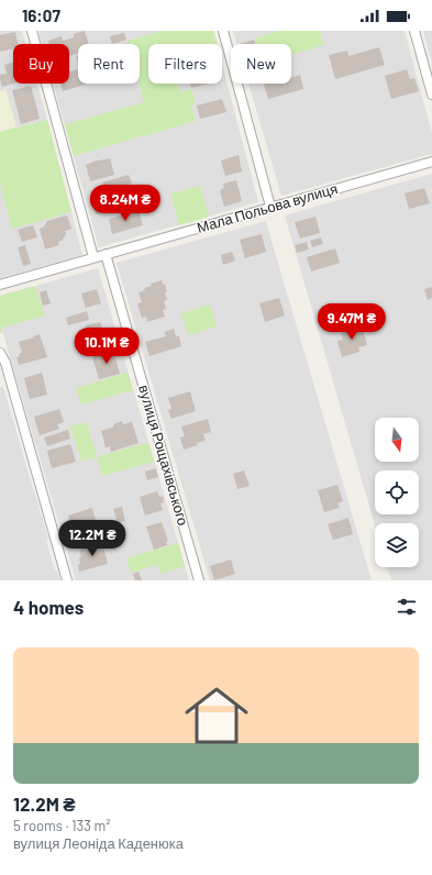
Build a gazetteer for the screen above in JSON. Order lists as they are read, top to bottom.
{
  "streets": {
    "street": ["Мала Польова вулиця", "вулиця Рощахівського"]
  },
  "crossings": [
    ["Мала Польова вулиця", "вулиця Рощахівського"]
  ],
  "north": "bottom",
  "page": {
    "status": "16:07",
    "chip": [
      "Buy",
      "Rent",
      "Filters",
      "New"
    ],
    "price": [
      "8.24M ₴",
      "9.47M ₴",
      "10.1M ₴",
      "12.2M ₴"
    ],
    "heading": "4 homes",
    "list": [
      {
        "name": "12.2M ₴",
        "note": "5 rooms · 133 m² · вулиця Леоніда Каденюка"
      }
    ]
  }
}
